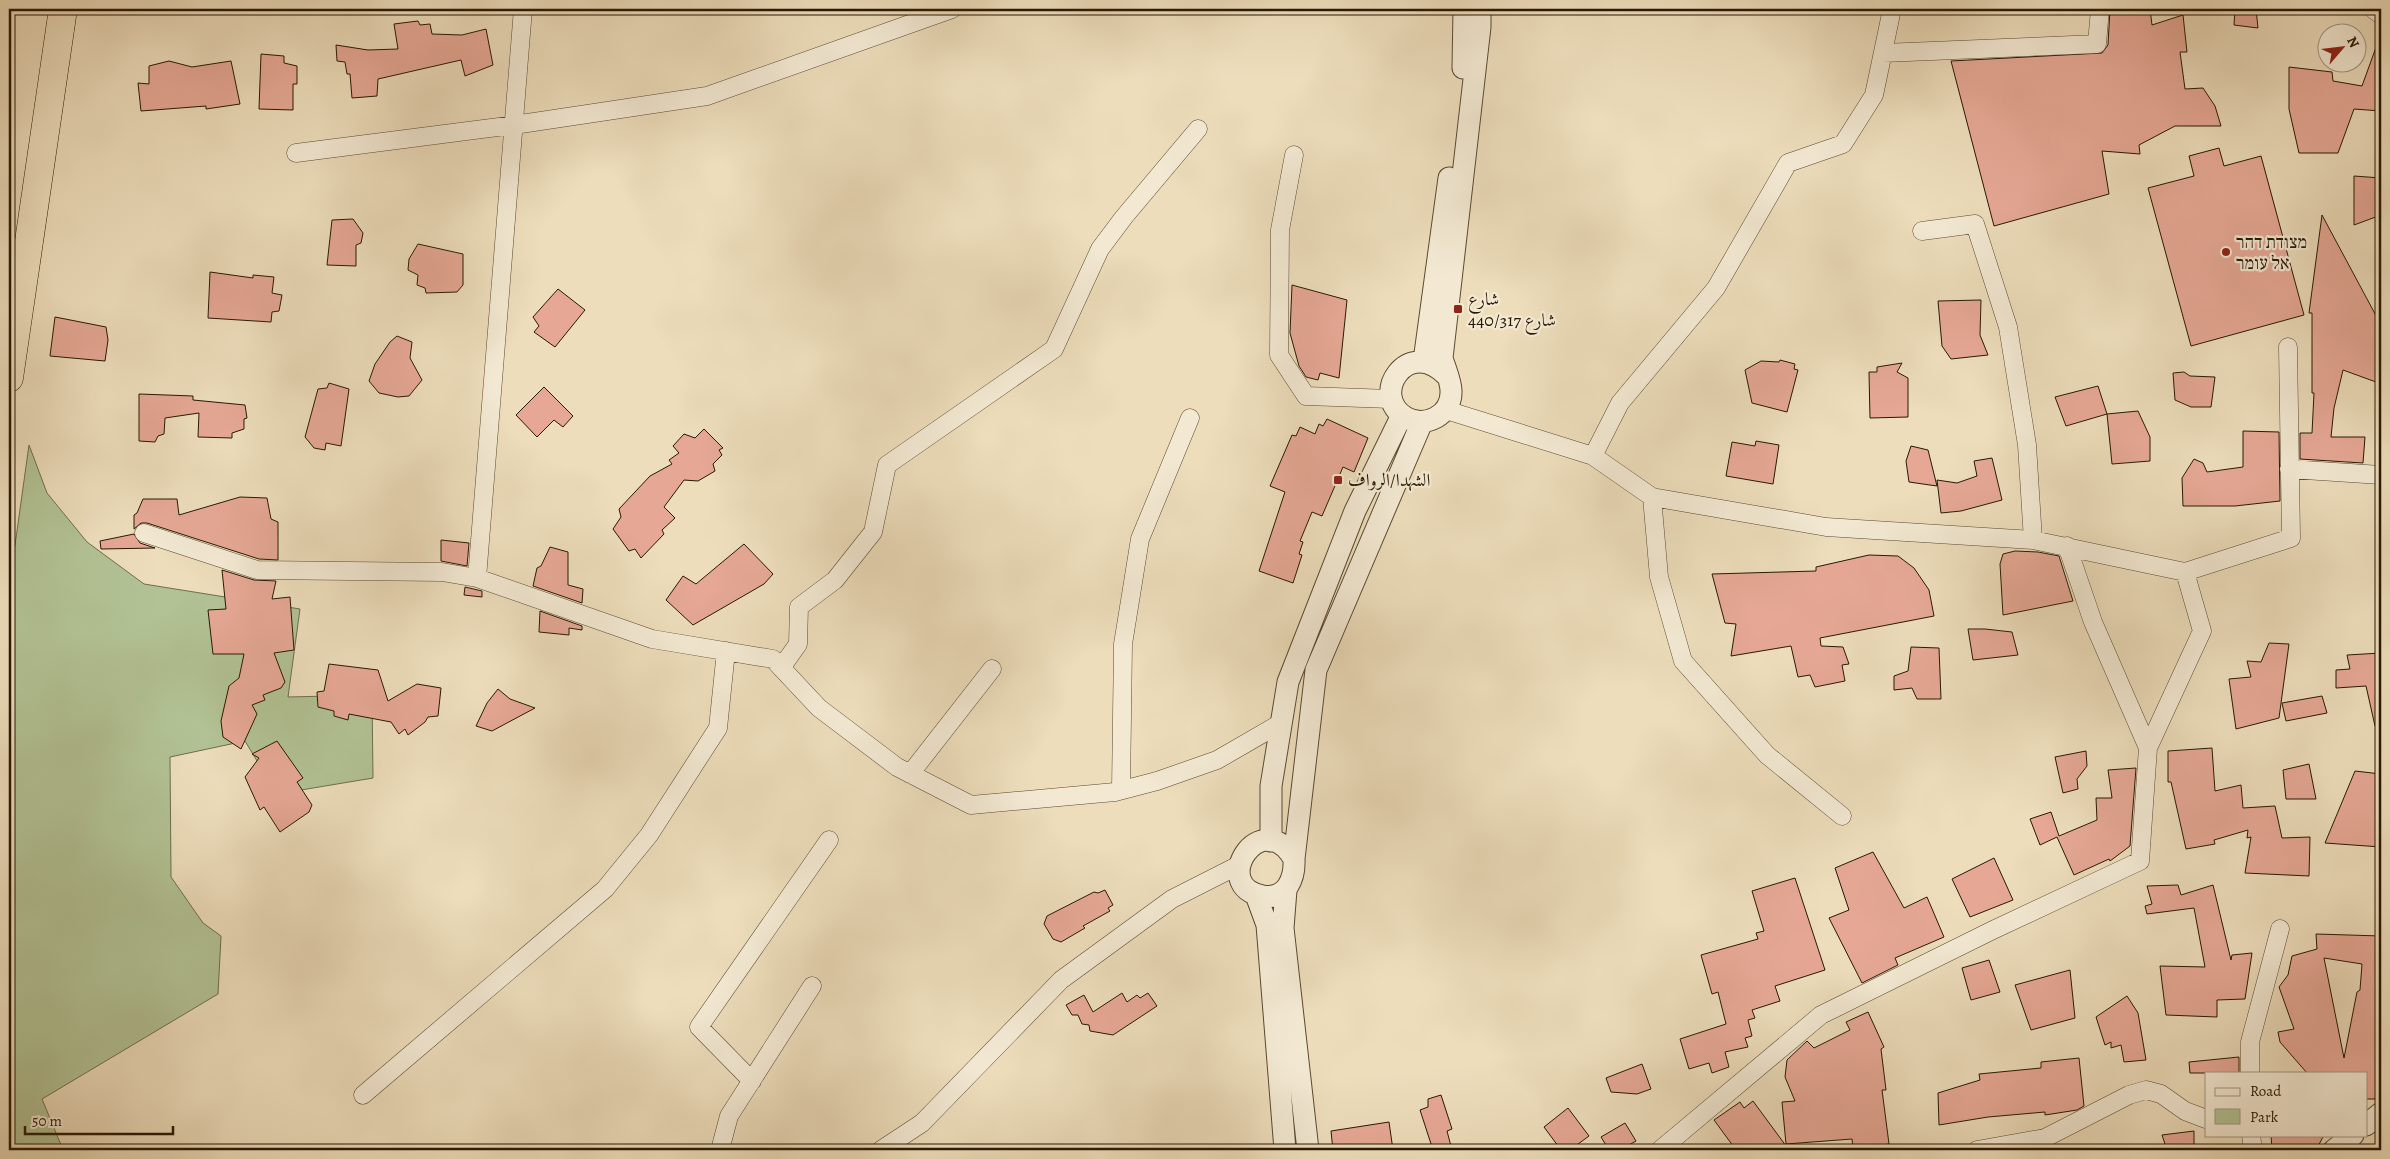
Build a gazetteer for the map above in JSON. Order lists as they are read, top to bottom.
{
  "places": {
    "other": ["מצודת דהר אל עומר"],
    "transit": ["شارع 440/شارع 317", "الشهدا/الرواف"]
  },
  "legend": ["Road", "Park"],
  "scale_bar": "50 m",
  "north": "top right"
}
